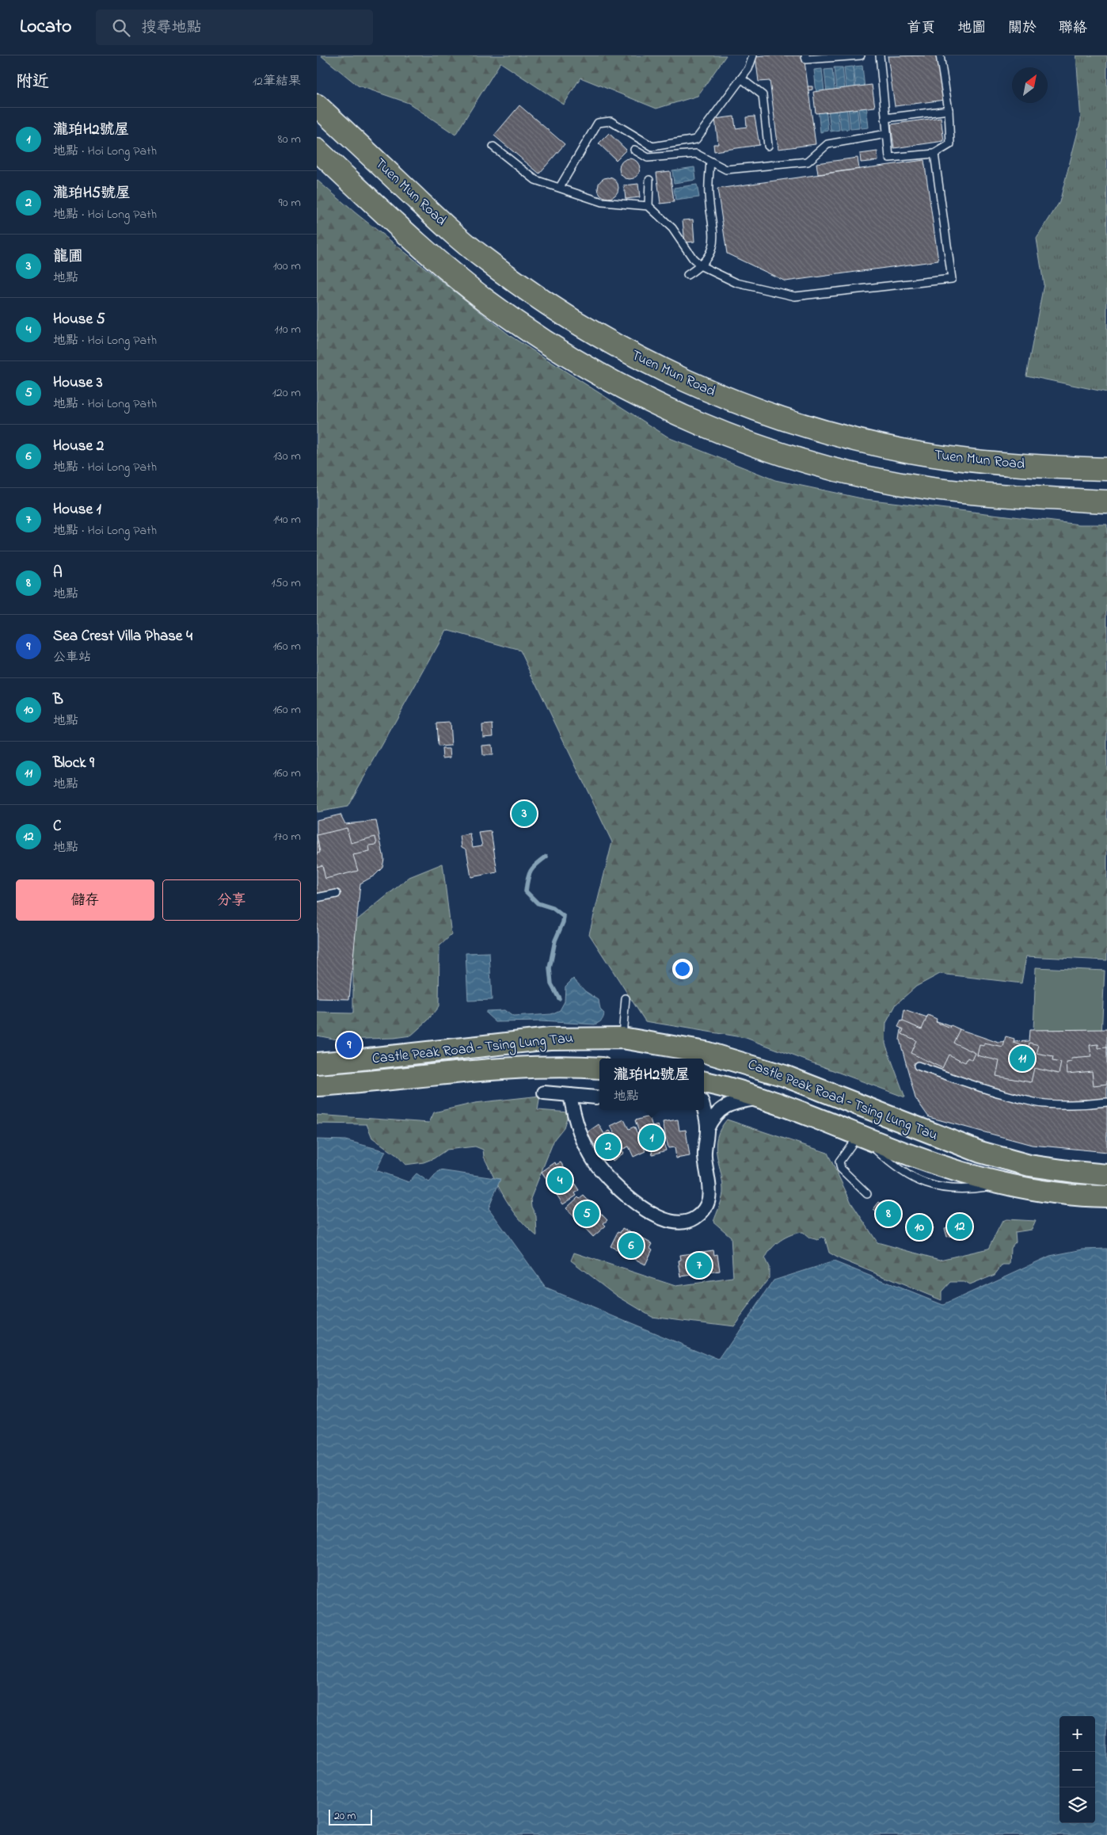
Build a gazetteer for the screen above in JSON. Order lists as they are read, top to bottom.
{
  "streets": {
    "highway": ["Tuen Mun Road"],
    "main road": ["Castle Peak Road – Tsing Lung Tau"]
  },
  "scale_bar": "20 m",
  "north": "top right",
  "page": {
    "header": "Locato",
    "search": "搜尋地點",
    "nav": [
      "首頁",
      "地圖",
      "關於",
      "聯絡"
    ],
    "heading": ["附近", "12筆結果"],
    "list": [
      {
        "mark": "1",
        "name": "瀧珀H2號屋",
        "note": "地點 · Hoi Long Path",
        "value": "80 m"
      },
      {
        "mark": "2",
        "name": "瀧珀H5號屋",
        "note": "地點 · Hoi Long Path",
        "value": "90 m"
      },
      {
        "mark": "3",
        "name": "龍圃",
        "note": "地點",
        "value": "100 m"
      },
      {
        "mark": "4",
        "name": "House 5",
        "note": "地點 · Hoi Long Path",
        "value": "110 m"
      },
      {
        "mark": "5",
        "name": "House 3",
        "note": "地點 · Hoi Long Path",
        "value": "120 m"
      },
      {
        "mark": "6",
        "name": "House 2",
        "note": "地點 · Hoi Long Path",
        "value": "130 m"
      },
      {
        "mark": "7",
        "name": "House 1",
        "note": "地點 · Hoi Long Path",
        "value": "140 m"
      },
      {
        "mark": "8",
        "name": "A",
        "note": "地點",
        "value": "150 m"
      },
      {
        "mark": "9",
        "name": "Sea Crest Villa Phase 4",
        "note": "公車站",
        "value": "160 m"
      },
      {
        "mark": "10",
        "name": "B",
        "note": "地點",
        "value": "160 m"
      },
      {
        "mark": "11",
        "name": "Block 9",
        "note": "地點",
        "value": "160 m"
      },
      {
        "mark": "12",
        "name": "C",
        "note": "地點",
        "value": "170 m"
      }
    ],
    "pins": [
      "3",
      "9",
      "11",
      "1",
      "2",
      "4",
      "5",
      "8",
      "12",
      "10",
      "6",
      "7"
    ],
    "buttons": ["儲存", "分享"],
    "popup": ["瀧珀H2號屋", "地點"],
    "map_buttons": ["+", "−"],
    "scale": "20 m"
  }
}
